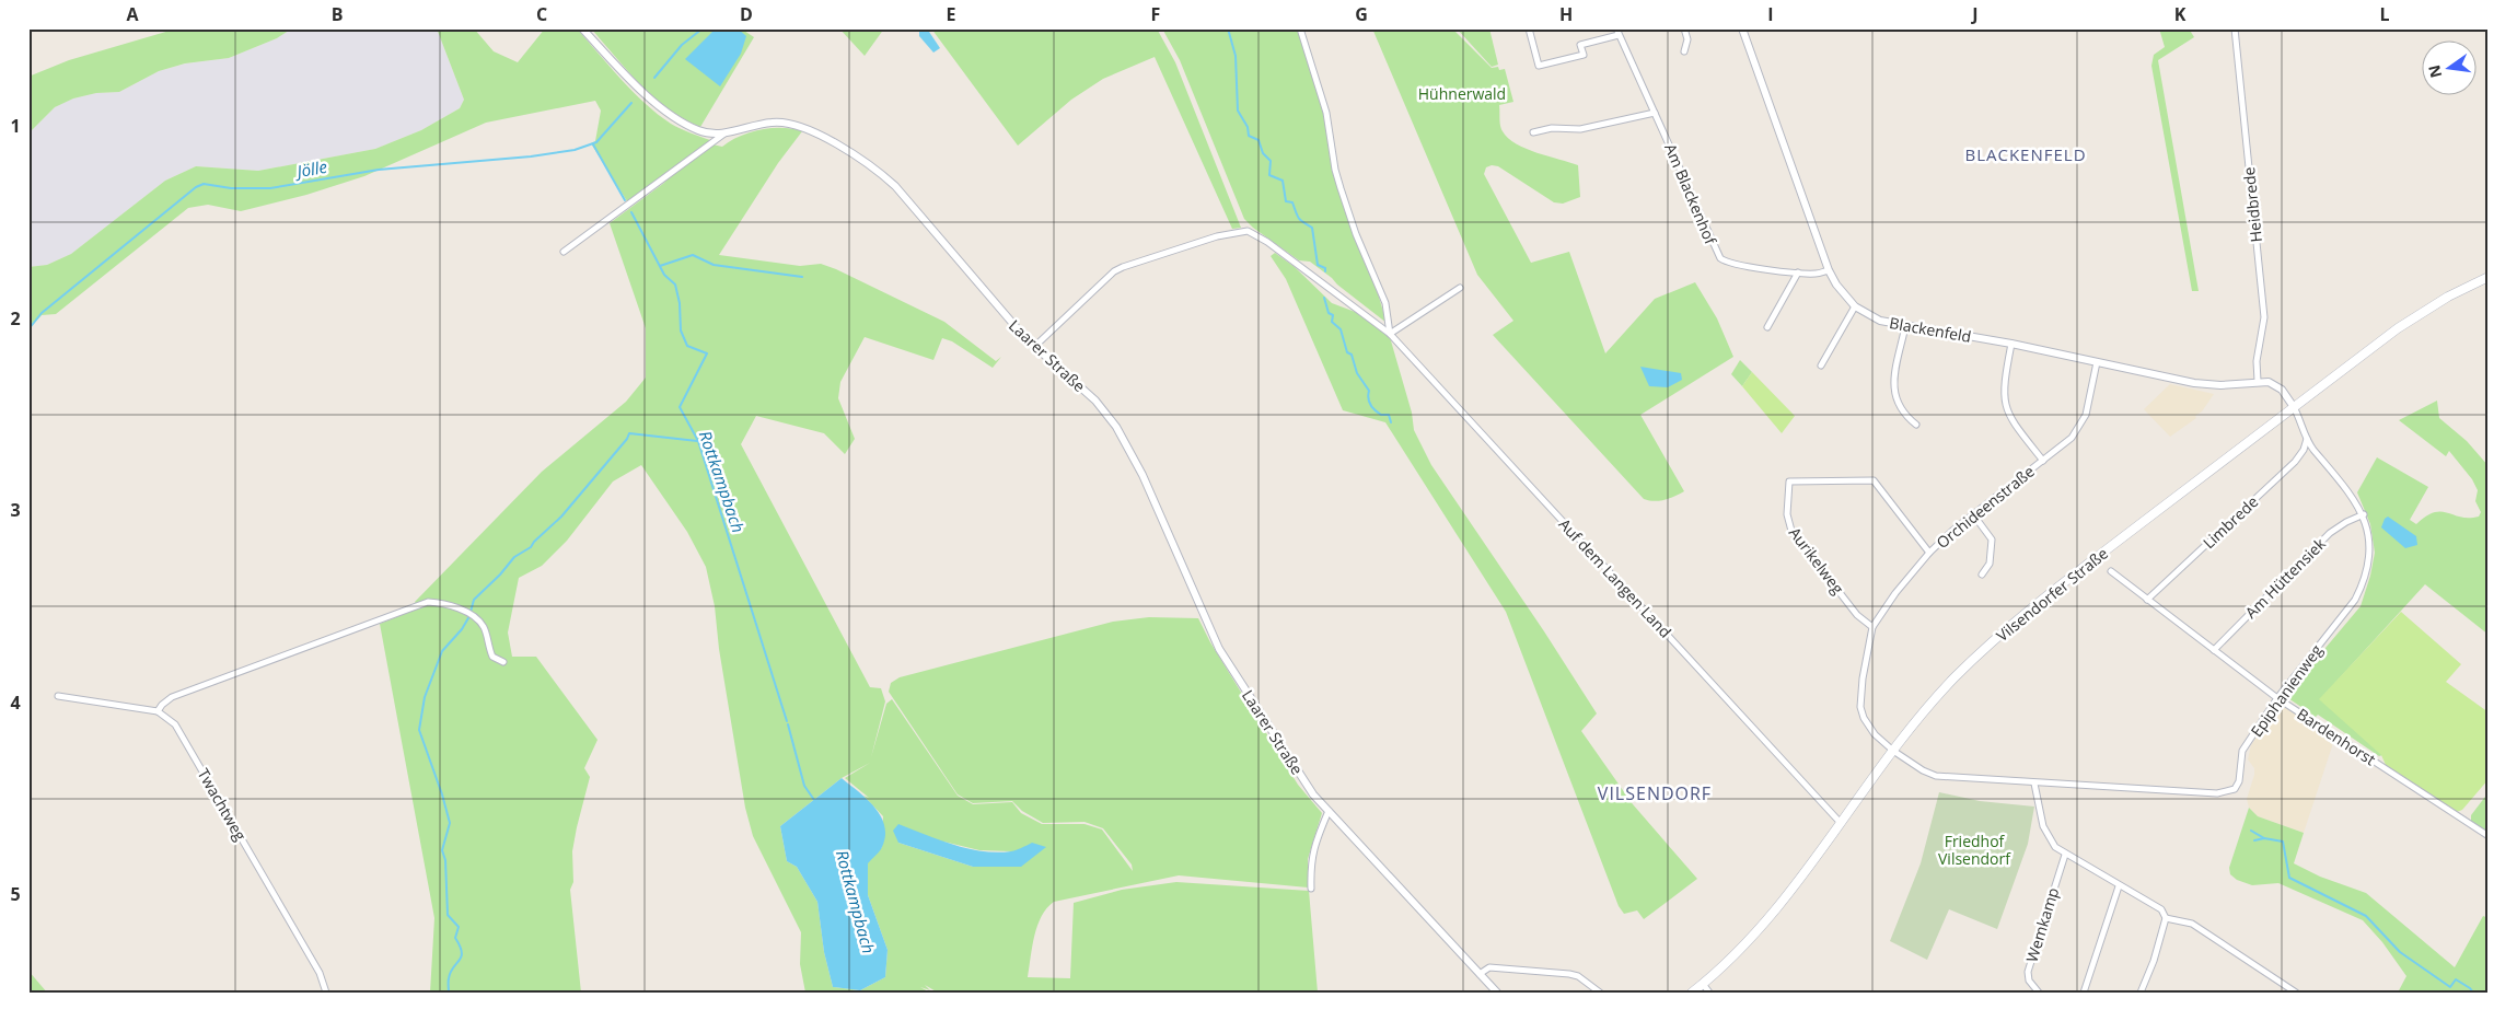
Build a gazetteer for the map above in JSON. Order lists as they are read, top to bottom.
{
  "streets": {
    "main road": ["Vilsendorfer Straße"],
    "street": [
      "Am Blackenhof",
      "Heidbrede",
      "Blackenfeld",
      "Laarer Straße",
      "Orchideenstraße",
      "Limbrede",
      "Aurikelweg",
      "Auf dem Langen Land",
      "Am Hüttensiek",
      "Epiphanienweg",
      "Bardenhorst",
      "Twachtweg",
      "Wemkamp"
    ]
  },
  "crossings": [
    ["Am Blackenhof", "Blackenfeld"],
    ["Heidbrede", "Blackenfeld"],
    ["Blackenfeld", "Orchideenstraße"],
    ["Blackenfeld", "Vilsendorfer Straße"],
    ["Blackenfeld", "Epiphanienweg"],
    ["Laarer Straße", "Auf dem Langen Land"],
    ["Orchideenstraße", "Aurikelweg"],
    ["Orchideenstraße", "Vilsendorfer Straße"],
    ["Orchideenstraße", "Epiphanienweg"],
    ["Limbrede", "Epiphanienweg"],
    ["Limbrede", "Bardenhorst"],
    ["Auf dem Langen Land", "Vilsendorfer Straße"],
    ["Am Hüttensiek", "Epiphanienweg"],
    ["Am Hüttensiek", "Bardenhorst"],
    ["Vilsendorfer Straße", "Epiphanienweg"],
    ["Epiphanienweg", "Bardenhorst"]
  ],
  "districts": ["BLACKENFELD", "VILSENDORF"],
  "water": ["Jölle", "Rottkampbach"],
  "parks": ["Hühnerwald", "Friedhof Vilsendorf"],
  "north": "left",
  "grid": {
    "columns": [
      "A",
      "B",
      "C",
      "D",
      "E",
      "F",
      "G",
      "H",
      "I",
      "J",
      "K",
      "L"
    ],
    "rows": [
      "1",
      "2",
      "3",
      "4",
      "5"
    ]
  }
}
